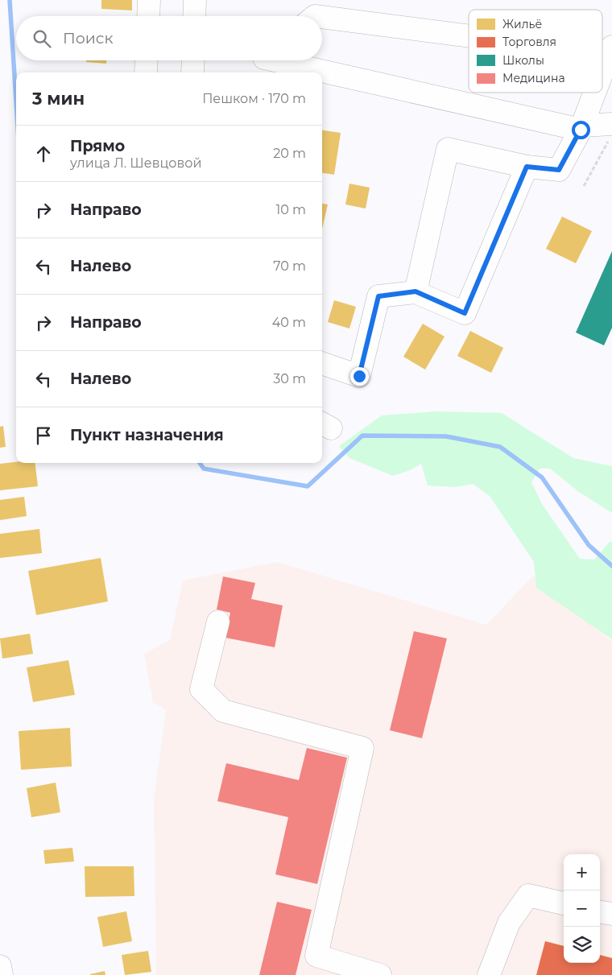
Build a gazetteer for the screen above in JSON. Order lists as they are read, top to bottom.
{
  "legend": [
    "Жильё",
    "Торговля",
    "Школы",
    "Медицина"
  ],
  "page": {
    "search": "Поиск",
    "heading": ["3 мин", "Пешком · 170 m"],
    "list": [
      ["Прямо", "улица Л. Шевцовой", "20 m"],
      ["Направо", "10 m"],
      ["Налево", "70 m"],
      ["Направо", "40 m"],
      ["Налево", "30 m"],
      "Пункт назначения"
    ],
    "map_buttons": ["+", "−"]
  }
}
